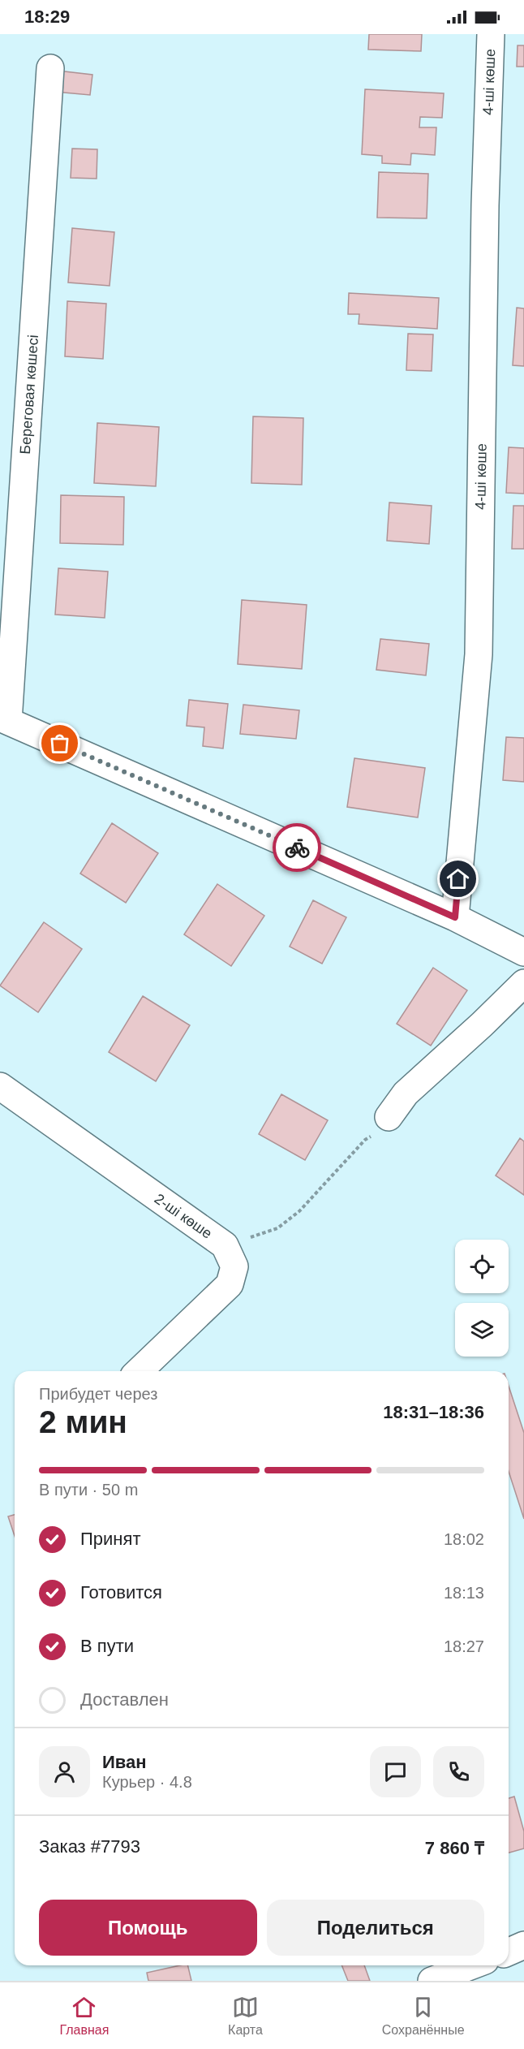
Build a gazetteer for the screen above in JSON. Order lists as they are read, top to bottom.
{
  "streets": {
    "street": ["4-шi көше", "Береговая көшесі", "2-ші көше"]
  },
  "page": {
    "status": "18:29",
    "heading": ["2 мин", "Прибудет через", "18:31–18:36"],
    "panel": [
      "Иван",
      "Курьер · 4.8",
      "Заказ #7793",
      "7 860 ₸"
    ],
    "bar": "В пути · 50 m",
    "list": [
      ["Принят", "18:02"],
      ["Готовится", "18:13"],
      ["В пути", "18:27"],
      "Доставлен"
    ],
    "buttons": ["Помощь", "Поделиться"],
    "tabs": ["Главная", "Карта", "Сохранённые"]
  }
}
